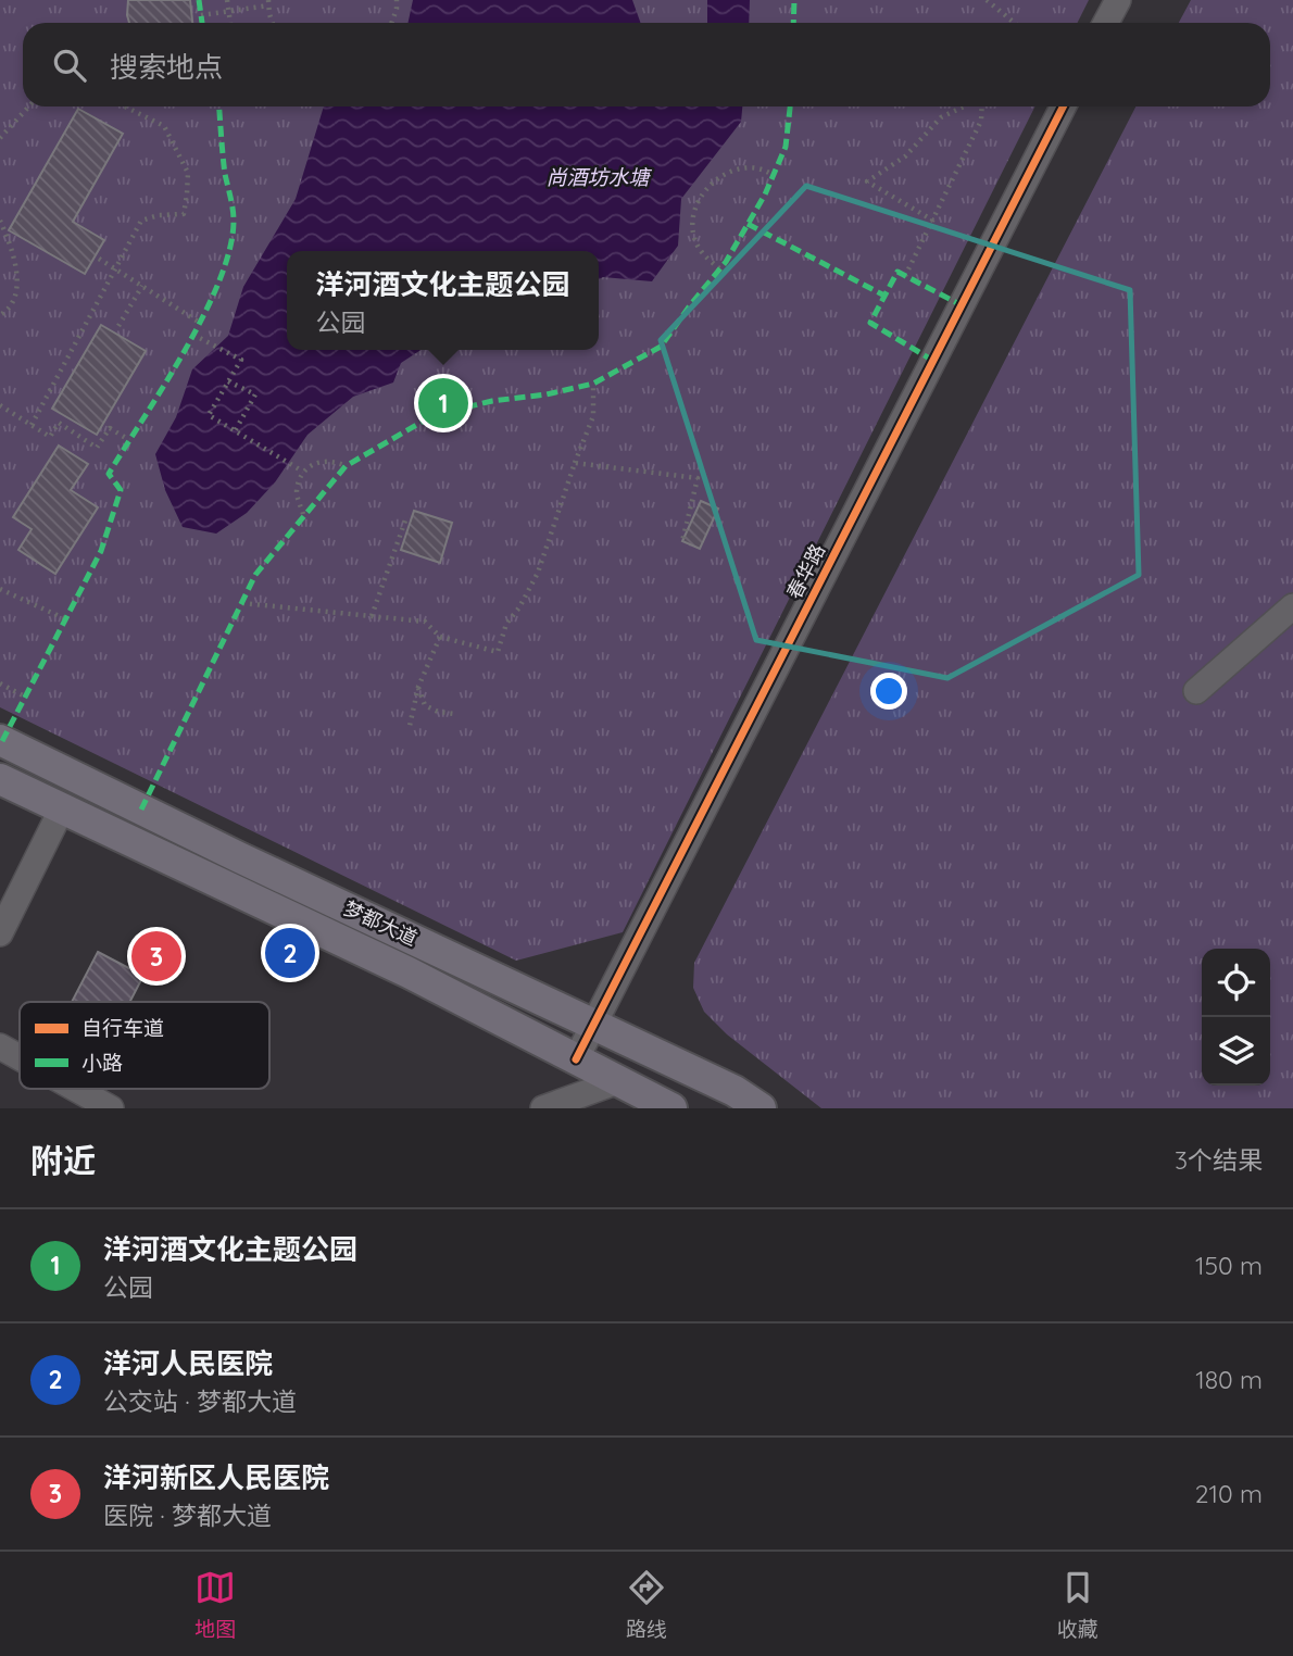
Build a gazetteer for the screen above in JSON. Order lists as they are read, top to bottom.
{
  "streets": {
    "main road": ["梦都大道"],
    "street": ["春华路"]
  },
  "crossings": [
    ["春华路", "梦都大道"]
  ],
  "water": ["尚酒坊水塘"],
  "legend": ["自行车道", "小路"],
  "page": {
    "search": "搜索地点",
    "popup": ["洋河酒文化主题公园", "公园"],
    "pins": ["1", "2", "3"],
    "heading": ["附近", "3个结果"],
    "list": [
      {
        "mark": "1",
        "name": "洋河酒文化主题公园",
        "note": "公园",
        "value": "150 m"
      },
      {
        "mark": "2",
        "name": "洋河人民医院",
        "note": "公交站 · 梦都大道",
        "value": "180 m"
      },
      {
        "mark": "3",
        "name": "洋河新区人民医院",
        "note": "医院 · 梦都大道",
        "value": "210 m"
      }
    ],
    "nav": ["地图", "路线", "收藏"]
  }
}
